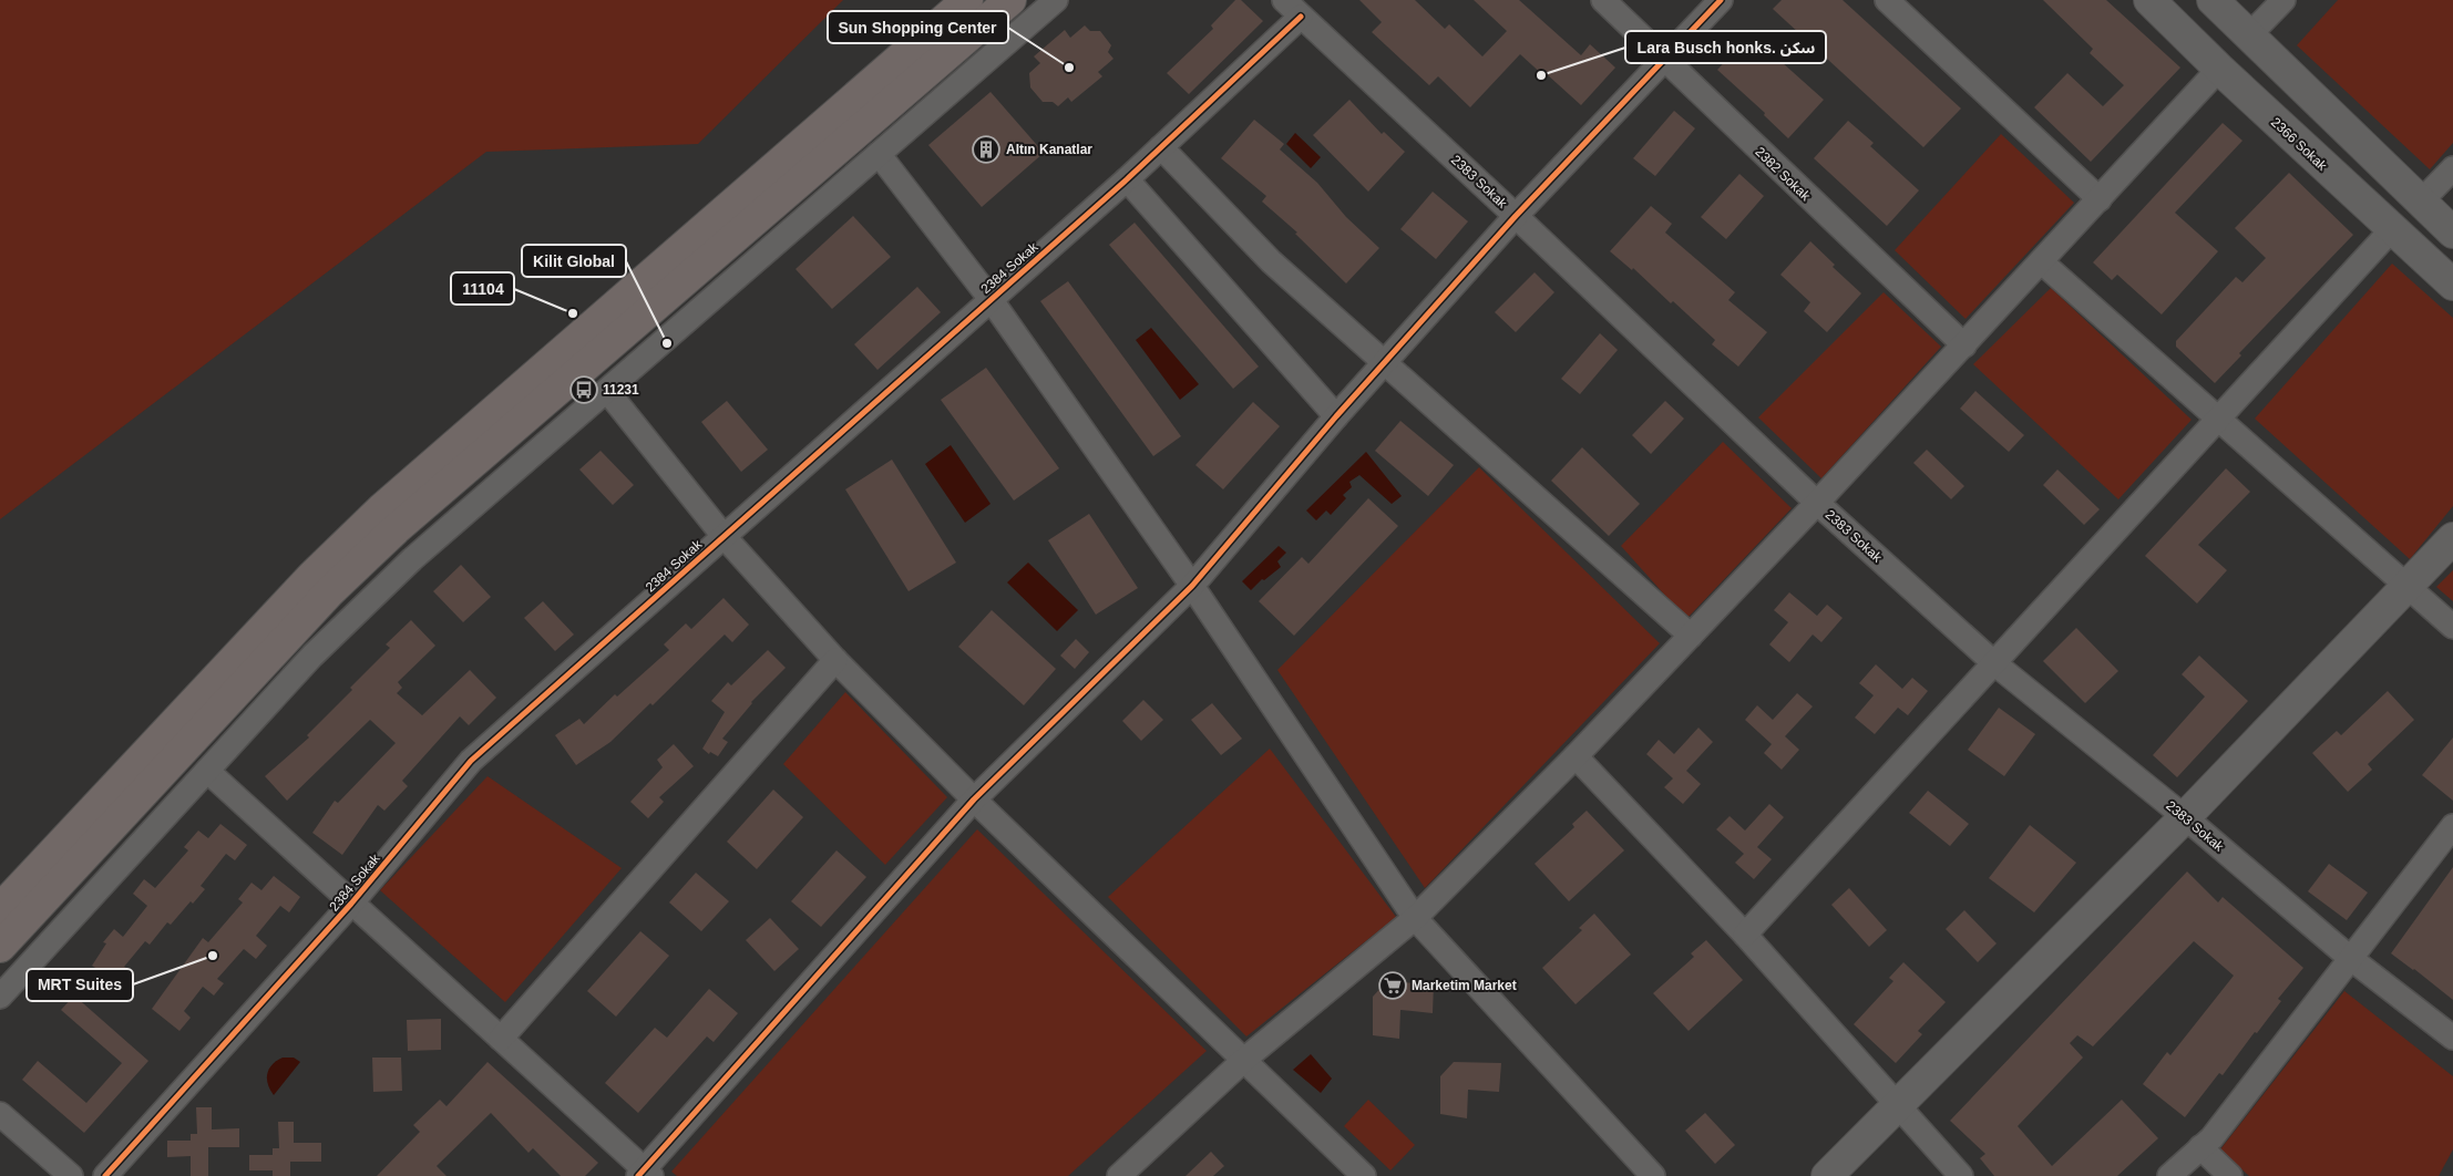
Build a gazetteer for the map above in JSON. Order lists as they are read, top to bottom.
{
  "streets": {
    "street": [
      "2366 Sokak",
      "2382 Sokak",
      "2383 Sokak",
      "2384 Sokak"
    ]
  },
  "crossings": [
    ["2383 Sokak", "2384 Sokak"]
  ],
  "places": {
    "other": [
      "Sun Shopping Center",
      "Lara Busch honks. سكن",
      "11104",
      "Kilit Global",
      "MRT Suites"
    ],
    "building": ["Altın Kanatlar"],
    "bus stop": ["11231"],
    "supermarket": ["Marketim Market"]
  }
}
